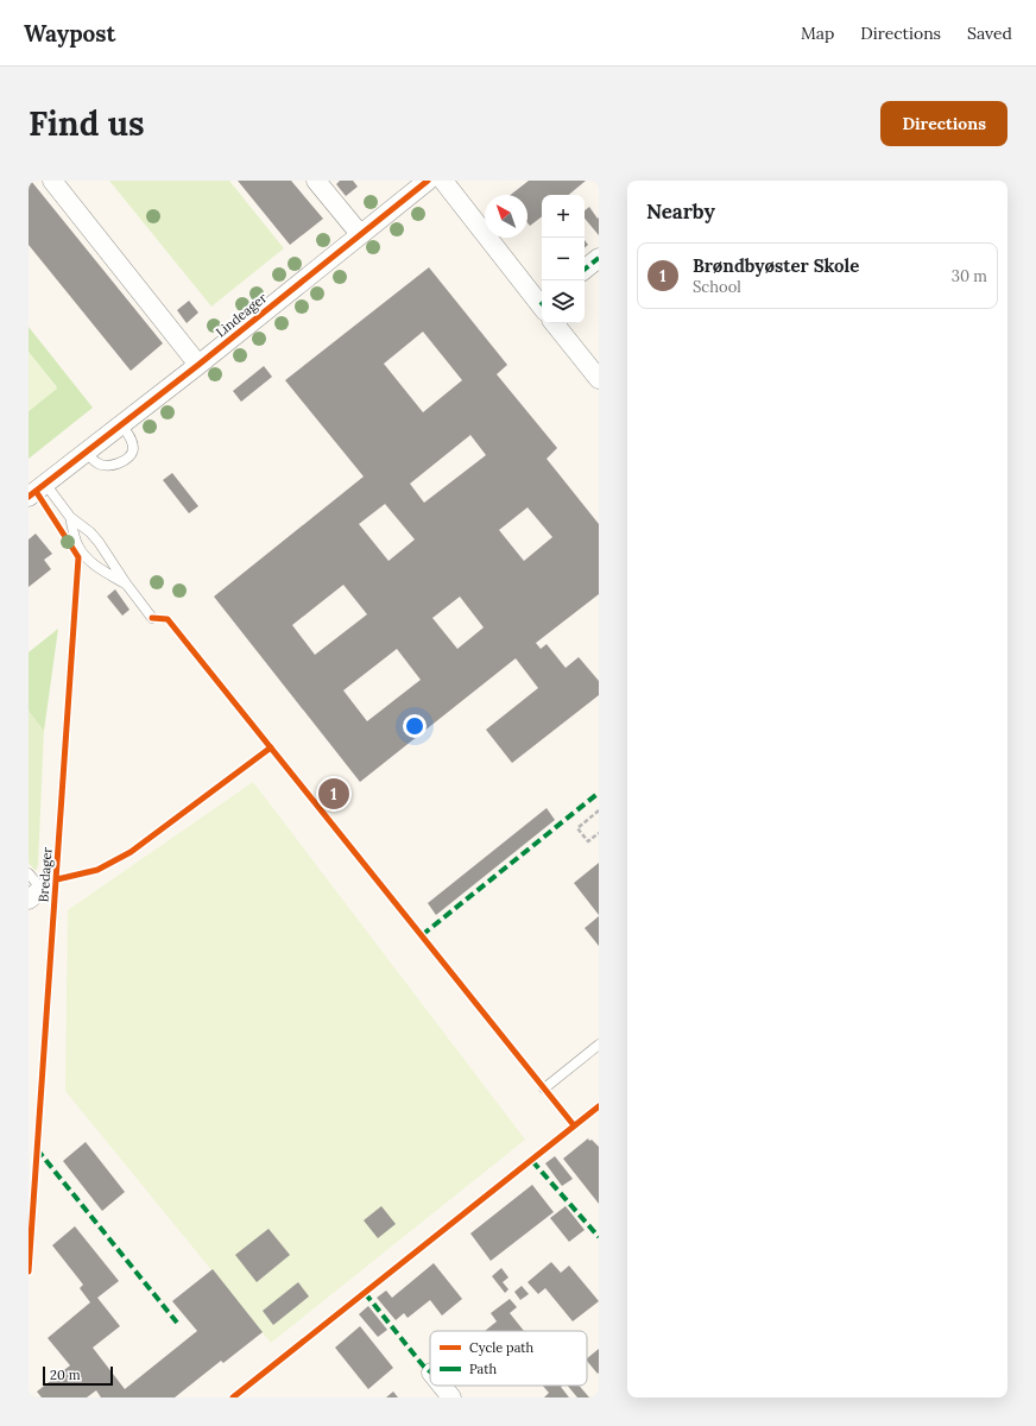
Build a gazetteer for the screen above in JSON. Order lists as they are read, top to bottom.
{
  "streets": {
    "street": ["Lindeager"],
    "cycle path": ["Bredager"]
  },
  "legend": ["Cycle path", "Path"],
  "scale_bar": "20 m",
  "north": "top left",
  "page": {
    "header": "Waypost",
    "nav": ["Map", "Directions", "Saved"],
    "buttons": "Directions",
    "title": "Find us",
    "heading": "Nearby",
    "map_buttons": ["+", "−"],
    "list": [
      {
        "mark": "1",
        "name": "Brøndbyøster Skole",
        "note": "School",
        "value": "30 m"
      }
    ],
    "pins": "1",
    "scale": "20 m"
  }
}
